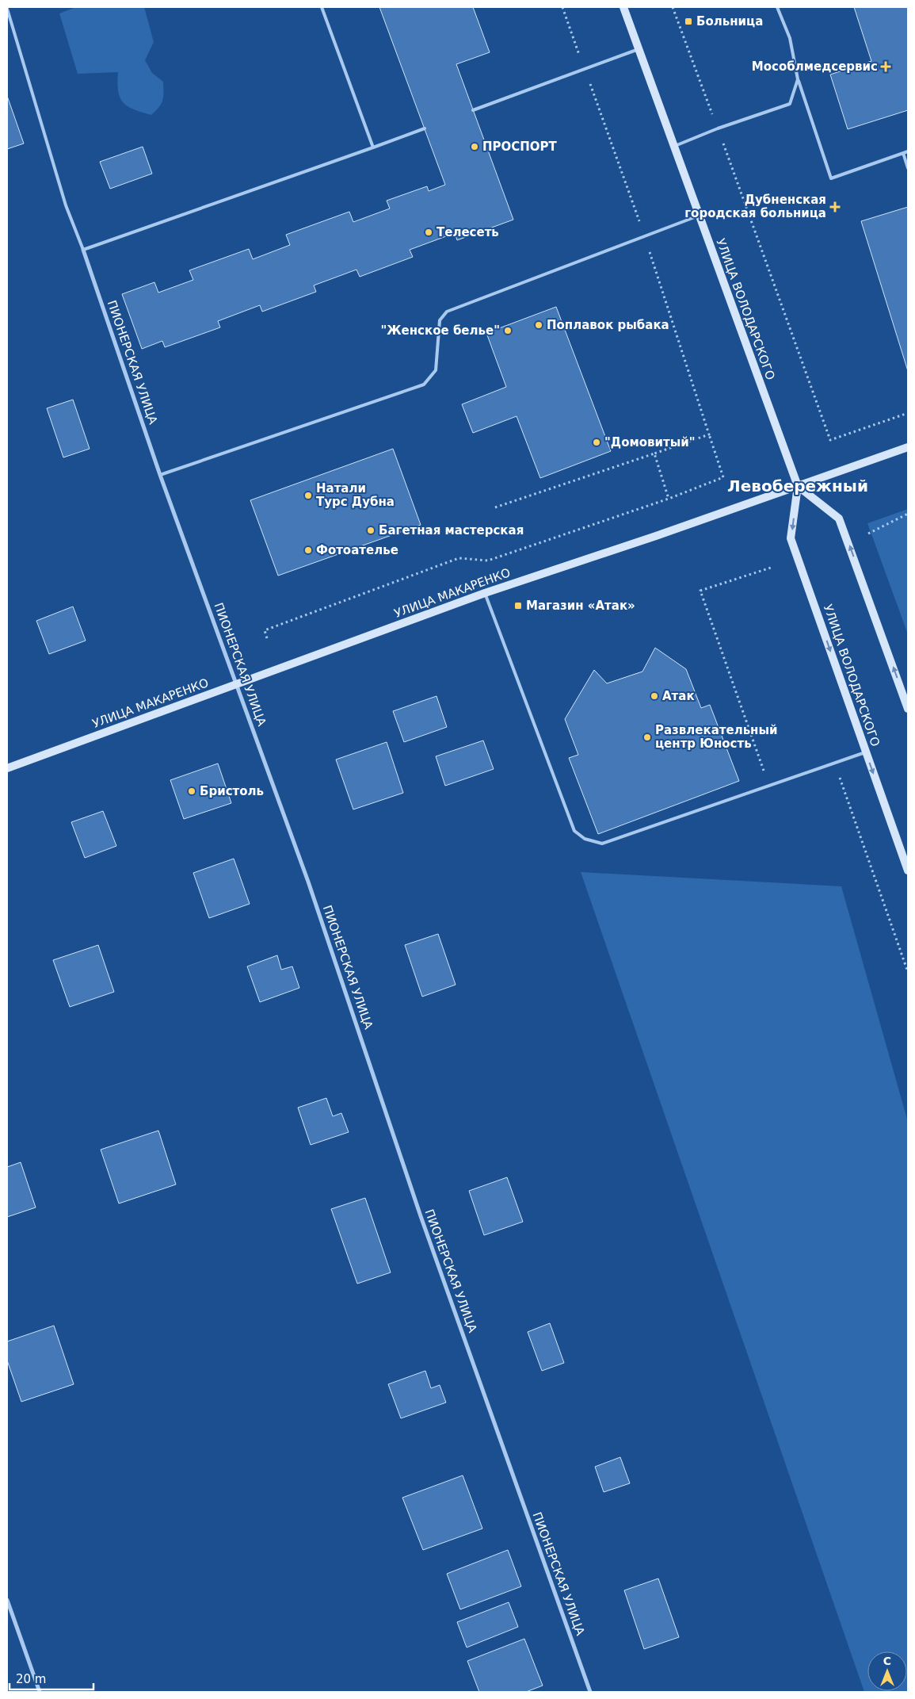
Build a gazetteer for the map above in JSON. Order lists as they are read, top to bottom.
{
  "streets": {
    "main road": ["УЛИЦА ВОЛОДАРСКОГО", "УЛИЦА МАКАРЕНКО"],
    "street": ["ПИОНЕРСКАЯ УЛИЦА"]
  },
  "crossings": [
    ["УЛИЦА ВОЛОДАРСКОГО", "УЛИЦА МАКАРЕНКО"],
    ["ПИОНЕРСКАЯ УЛИЦА", "УЛИЦА МАКАРЕНКО"]
  ],
  "districts": ["Левобережный"],
  "places": {
    "transit": ["Больница", "Магазин «Атак»"],
    "health": ["Мособлмедсервис", "Дубненская городская больница"],
    "other": [
      "ПРОСПОРТ",
      "Телесеть",
      "Поплавок рыбака",
      "\"Женское белье\"",
      "\"Домовитый\"",
      "Натали Турс Дубна",
      "Багетная мастерская",
      "Фотоателье",
      "Атак",
      "Развлекательный центр Юность",
      "Бристоль"
    ]
  },
  "scale_bar": "20 m",
  "north": "top"
}
